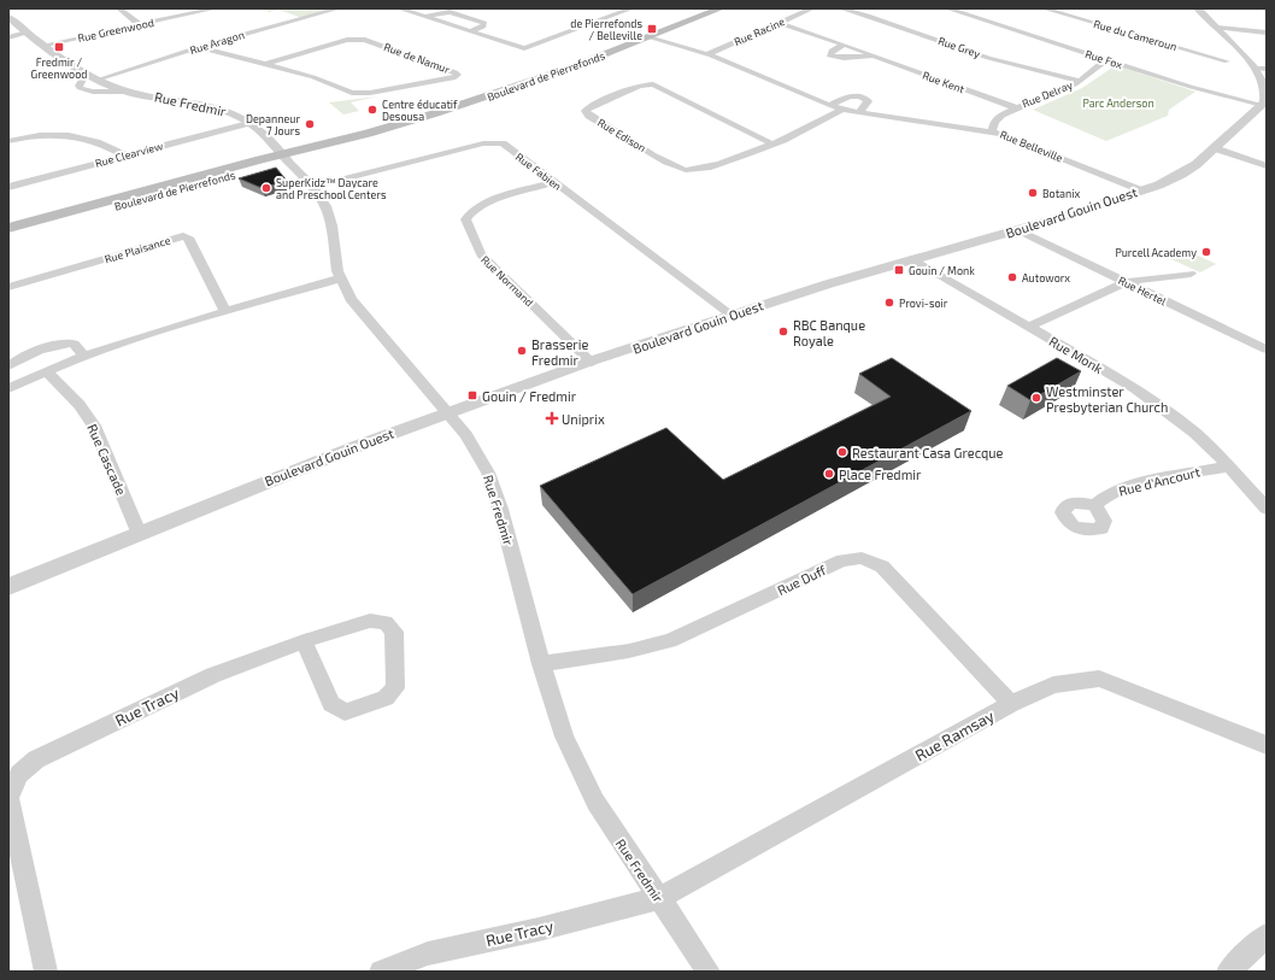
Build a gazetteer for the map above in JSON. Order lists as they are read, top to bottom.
{
  "streets": {
    "main road": ["Boulevard de Pierrefonds"],
    "street": [
      "Rue Greenwood",
      "Rue Racine",
      "Rue du Cameroun",
      "Rue Aragon",
      "Rue Grey",
      "Rue de Namur",
      "Rue Fox",
      "Rue Kent",
      "Rue Delray",
      "Rue Fredmir",
      "Rue Edison",
      "Rue Belleville",
      "Rue Clearview",
      "Rue Fabien",
      "Boulevard Gouin Ouest",
      "Rue Plaisance",
      "Rue Normand",
      "Rue Hertel",
      "Rue Monk",
      "Rue Cascade",
      "Rue d'Ancourt",
      "Rue Duff",
      "Rue Tracy",
      "Rue Ramsay"
    ]
  },
  "crossings": [
    ["Rue Greenwood", "Rue Fredmir"],
    ["Rue Racine", "Rue Kent"],
    ["Rue Racine", "Rue Belleville"],
    ["Rue Aragon", "Rue de Namur"],
    ["Rue Aragon", "Rue Fredmir"],
    ["Rue Grey", "Rue Delray"],
    ["Rue Fox", "Rue Delray"],
    ["Rue Fox", "Boulevard Gouin Ouest"],
    ["Boulevard de Pierrefonds", "Rue Fredmir"],
    ["Boulevard de Pierrefonds", "Rue Belleville"],
    ["Rue Kent", "Rue Delray"],
    ["Rue Delray", "Rue Belleville"],
    ["Rue Fredmir", "Rue Clearview"],
    ["Rue Fredmir", "Rue Fabien"],
    ["Rue Fredmir", "Boulevard Gouin Ouest"],
    ["Rue Fredmir", "Rue Duff"],
    ["Rue Fredmir", "Rue Tracy"],
    ["Rue Fredmir", "Rue Ramsay"],
    ["Rue Edison", "Rue Belleville"],
    ["Rue Belleville", "Boulevard Gouin Ouest"],
    ["Rue Fabien", "Boulevard Gouin Ouest"],
    ["Rue Fabien", "Rue Normand"],
    ["Boulevard Gouin Ouest", "Rue Normand"],
    ["Boulevard Gouin Ouest", "Rue Hertel"],
    ["Boulevard Gouin Ouest", "Rue Monk"],
    ["Boulevard Gouin Ouest", "Rue Cascade"],
    ["Rue Monk", "Rue d'Ancourt"],
    ["Rue Duff", "Rue Ramsay"],
    ["Rue Tracy", "Rue Ramsay"]
  ],
  "parks": ["Parc Anderson"],
  "places": {
    "transit": [
      "de Pierrefonds / Belleville",
      "Fredmir / Greenwood",
      "Gouin / Monk",
      "Gouin / Fredmir"
    ],
    "other": [
      "Centre éducatif Desousa",
      "Depanneur 7 Jours",
      "SuperKidz™ Daycare and Preschool Centers",
      "Botanix",
      "Purcell Academy",
      "Autoworx",
      "Provi-soir",
      "RBC Banque Royale",
      "Brasserie Fredmir",
      "Westminster Presbyterian Church",
      "Restaurant Casa Grecque",
      "Place Fredmir"
    ],
    "health": ["Uniprix"]
  }
}
